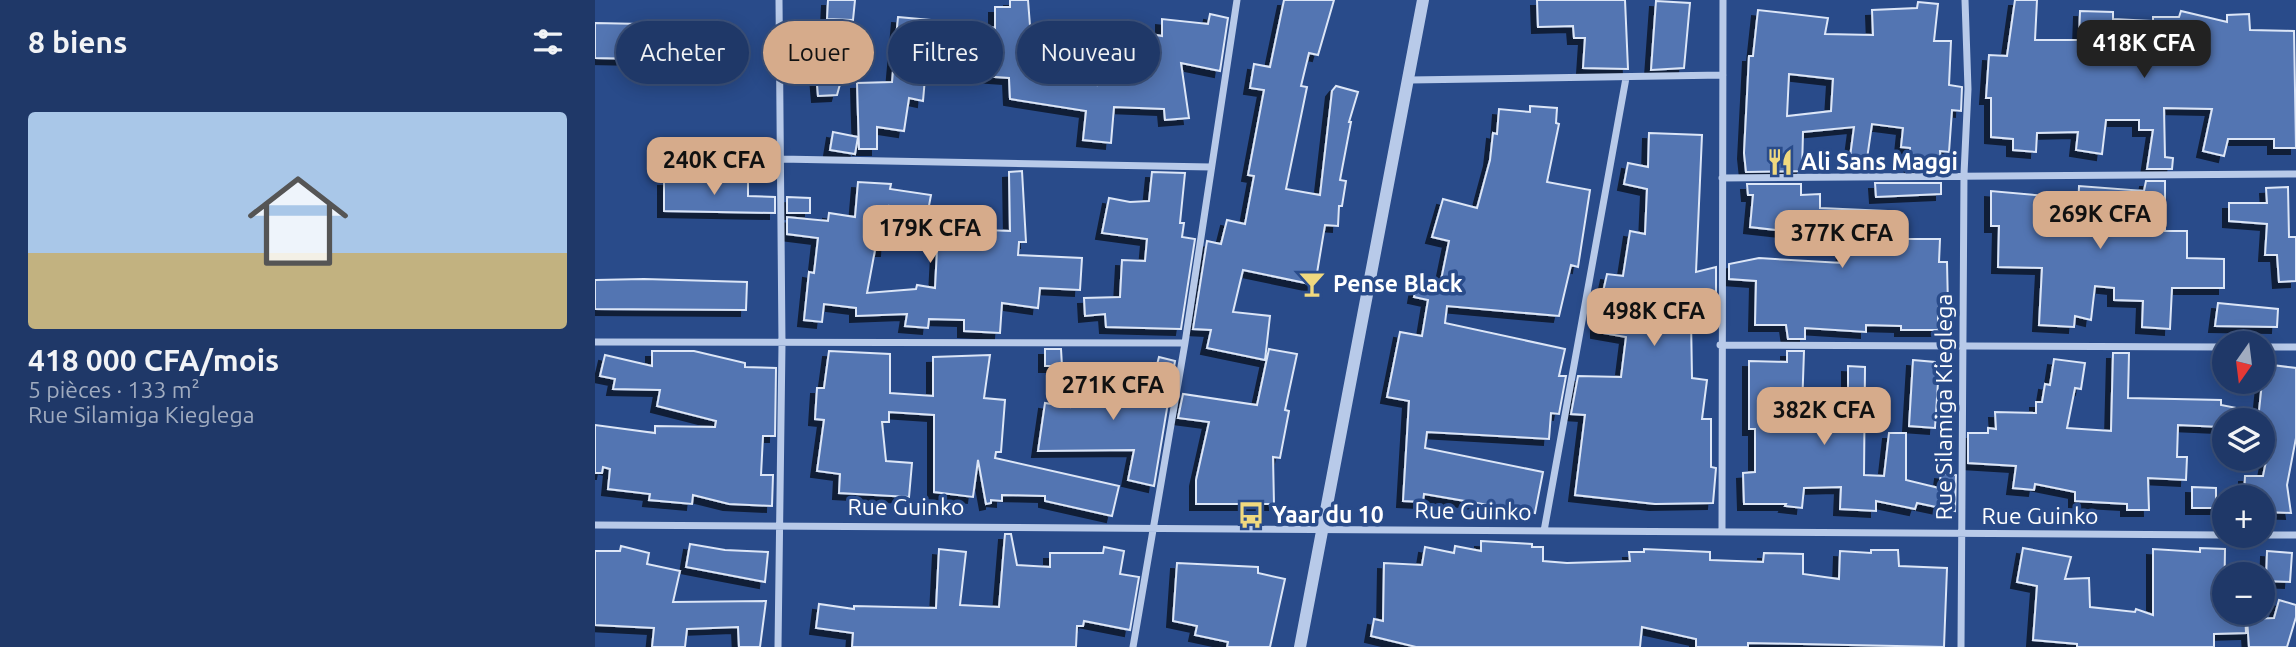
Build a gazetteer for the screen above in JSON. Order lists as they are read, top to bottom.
{
  "streets": {
    "street": ["Rue Silamiga Kieglega", "Rue Guinko"]
  },
  "crossings": [
    ["Rue Silamiga Kieglega", "Rue Guinko"]
  ],
  "places": {
    "restaurant": ["Ali Sans Maggi"],
    "bar": ["Pense Black"],
    "bus stop": ["Yaar du 10"]
  },
  "north": "bottom",
  "page": {
    "heading": "8 biens",
    "price": [
      "418K CFA",
      "240K CFA",
      "269K CFA",
      "179K CFA",
      "377K CFA",
      "498K CFA",
      "271K CFA",
      "382K CFA"
    ],
    "chip": [
      "Acheter",
      "Louer",
      "Filtres",
      "Nouveau"
    ],
    "list": [
      {
        "name": "418 000 CFA/mois",
        "note": "5 pièces · 133 m² · Rue Silamiga Kieglega"
      }
    ],
    "map_buttons": ["+", "−"]
  }
}
